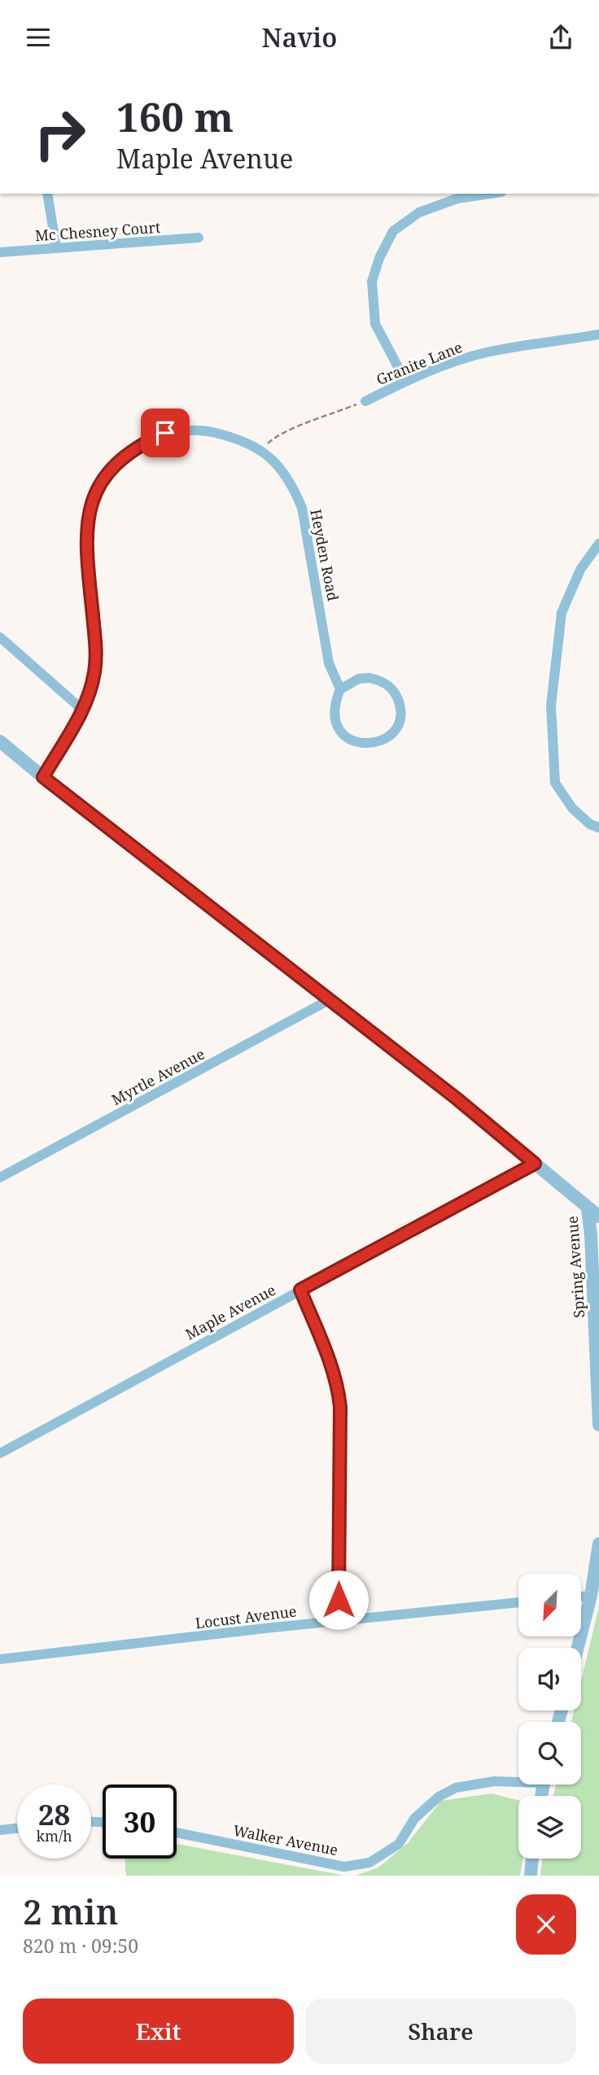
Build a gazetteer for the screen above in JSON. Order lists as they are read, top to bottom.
{
  "streets": {
    "street": [
      "Mc Chesney Court",
      "Granite Lane",
      "Heyden Road",
      "Myrtle Avenue",
      "Spring Avenue",
      "Maple Avenue",
      "Locust Avenue",
      "Walker Avenue"
    ]
  },
  "crossings": [
    ["Granite Lane", "Heyden Road"],
    ["Heyden Road", "Spring Avenue"],
    ["Myrtle Avenue", "Spring Avenue"],
    ["Spring Avenue", "Maple Avenue"]
  ],
  "north": "bottom left",
  "page": {
    "header": "Navio",
    "turn": ["160 m", "Maple Avenue"],
    "speed": "28 km/h",
    "limit": "30",
    "heading": ["2 min", "820 m · 09:50"],
    "buttons": ["Exit", "Share"]
  }
}
